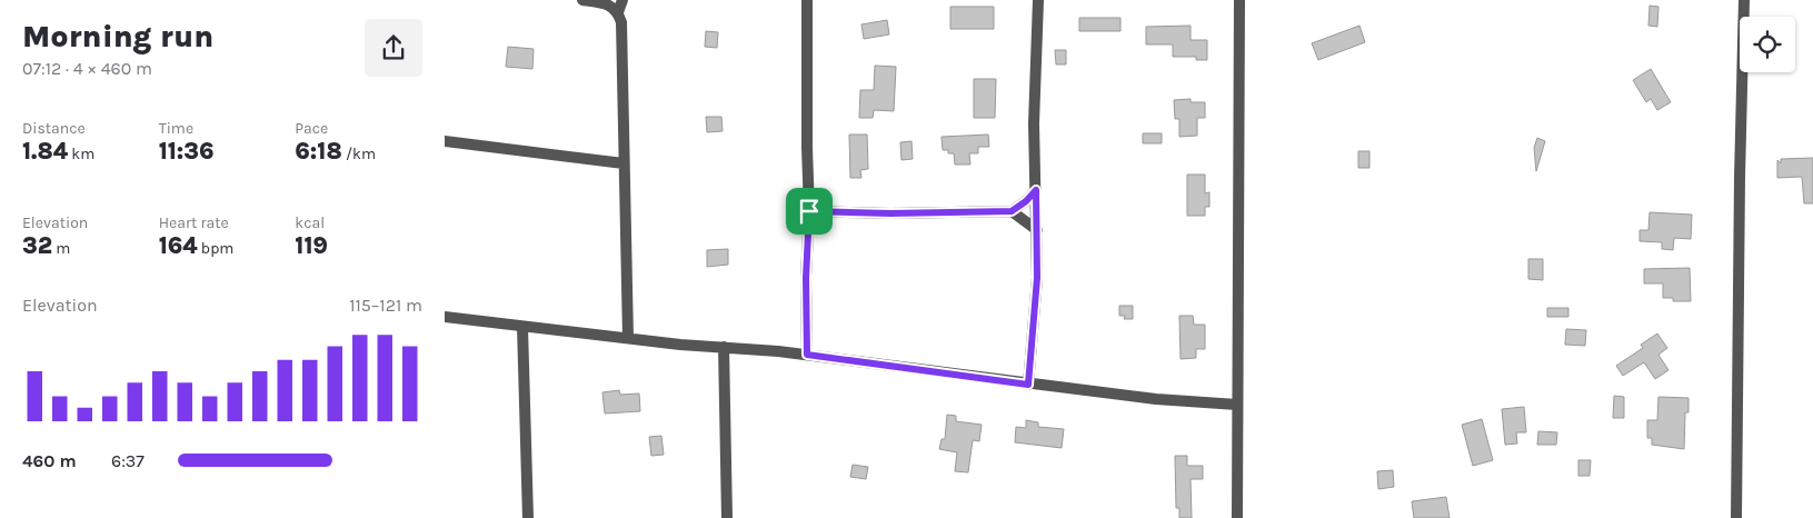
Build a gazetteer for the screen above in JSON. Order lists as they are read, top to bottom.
{
  "page": {
    "heading": ["Morning run", "07:12 · 4 × 460 m"],
    "stats": [
      ["Distance", "1.84 km"],
      ["Time", "11:36"],
      ["Pace", "6:18 /km"],
      ["Elevation", "32 m"],
      ["Heart rate", "164 bpm"],
      ["kcal", "119"]
    ],
    "chart": ["Elevation", "115–121 m"],
    "list": [
      {
        "name": "460 m",
        "note": "6:37"
      }
    ]
  }
}
